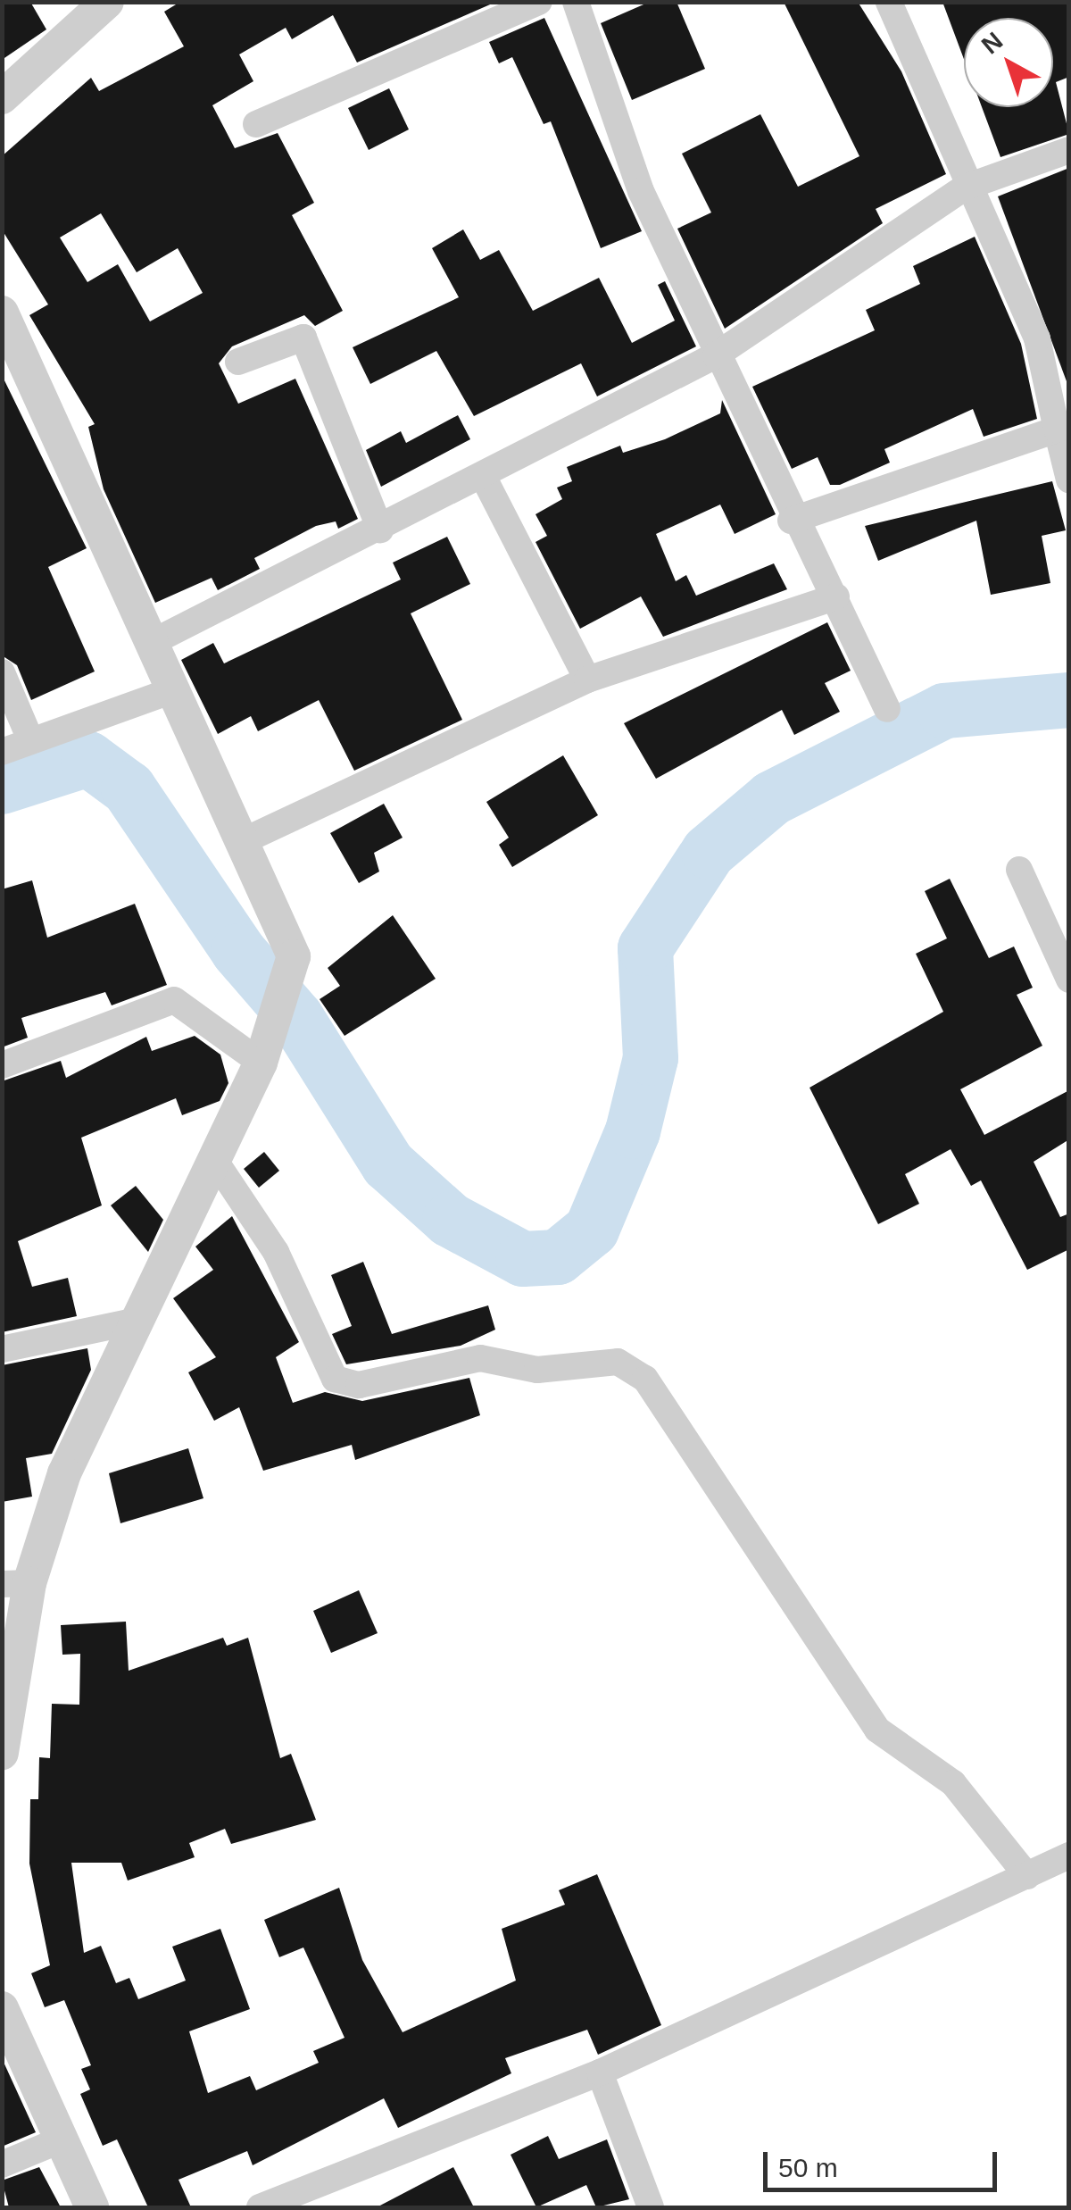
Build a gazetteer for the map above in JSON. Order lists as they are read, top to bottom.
{
  "scale_bar": "50 m",
  "north": "top left"
}
